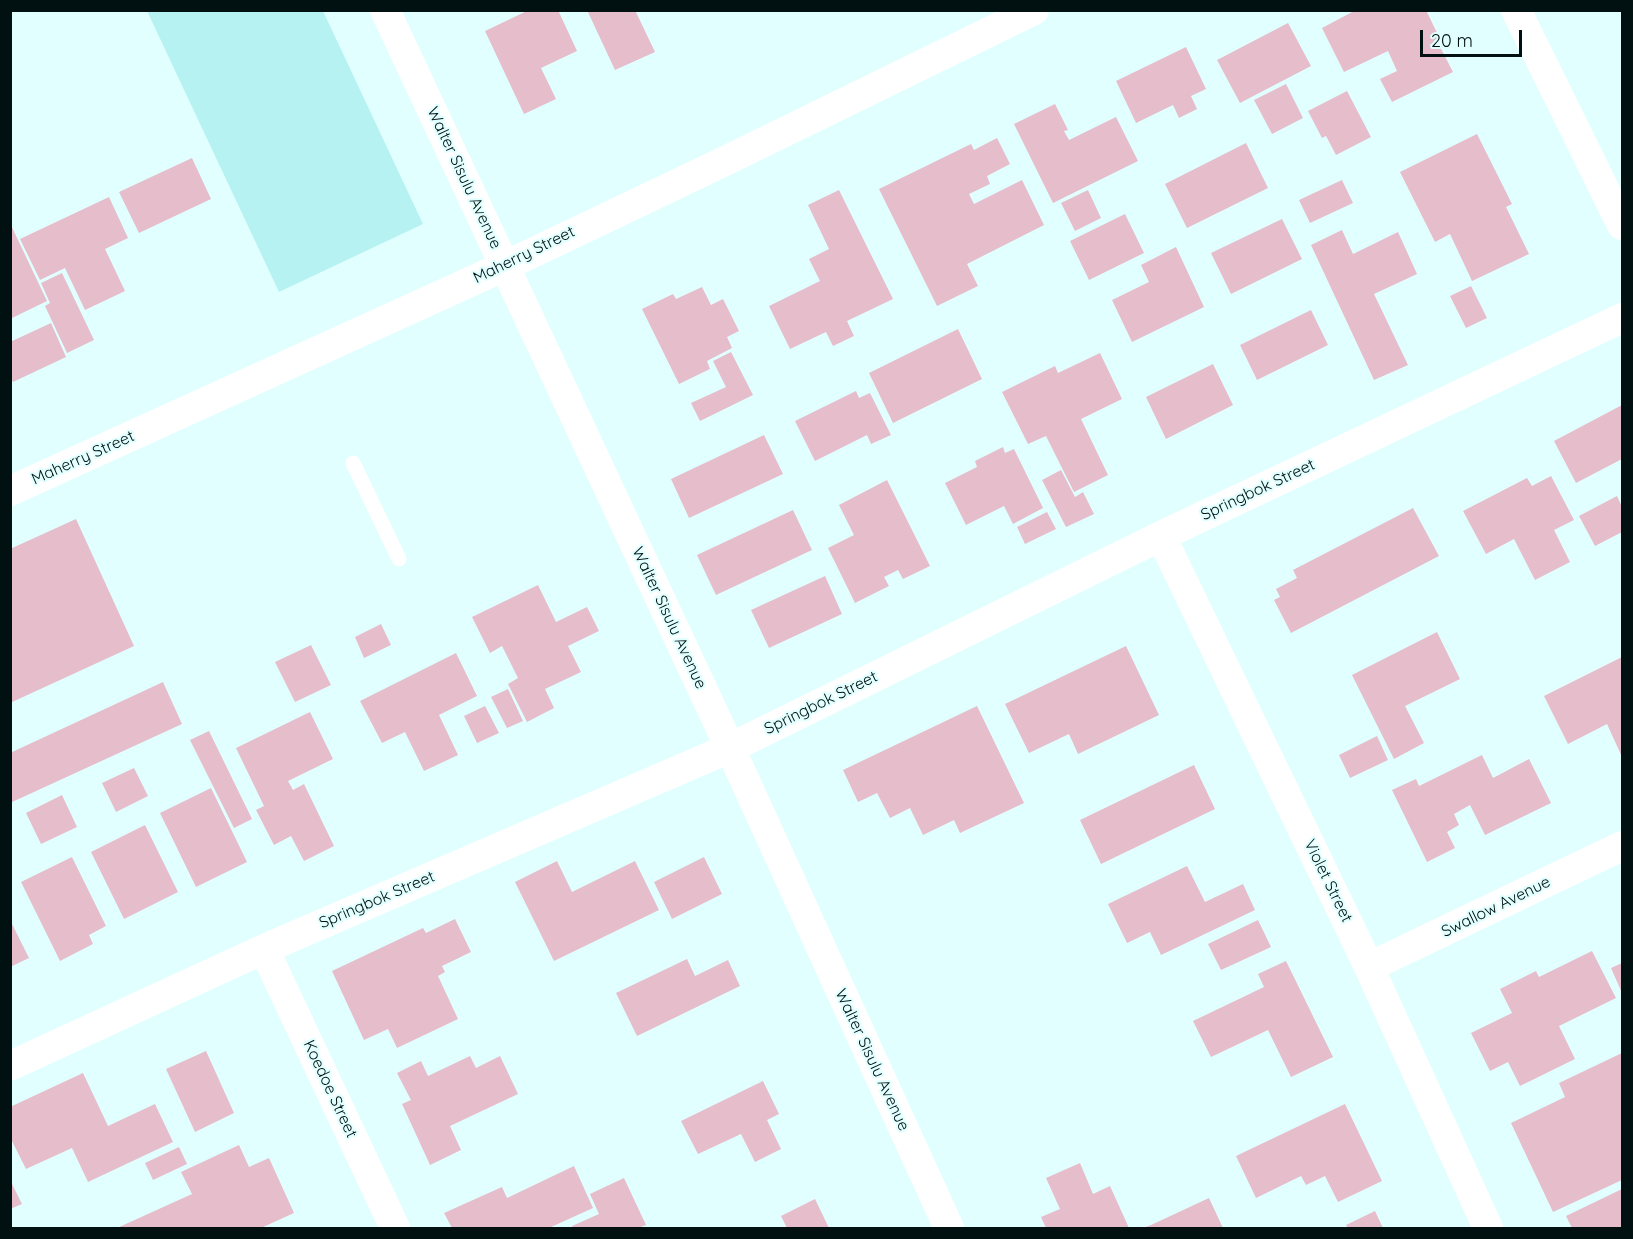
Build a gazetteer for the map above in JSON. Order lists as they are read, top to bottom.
{
  "streets": {
    "street": [
      "Walter Sisulu Avenue",
      "Maherry Street",
      "Springbok Street",
      "Violet Street",
      "Swallow Avenue",
      "Koedoe Street"
    ]
  },
  "crossings": [
    ["Walter Sisulu Avenue", "Maherry Street"],
    ["Walter Sisulu Avenue", "Springbok Street"],
    ["Springbok Street", "Violet Street"],
    ["Springbok Street", "Koedoe Street"],
    ["Violet Street", "Swallow Avenue"]
  ],
  "scale_bar": "20 m"
}
